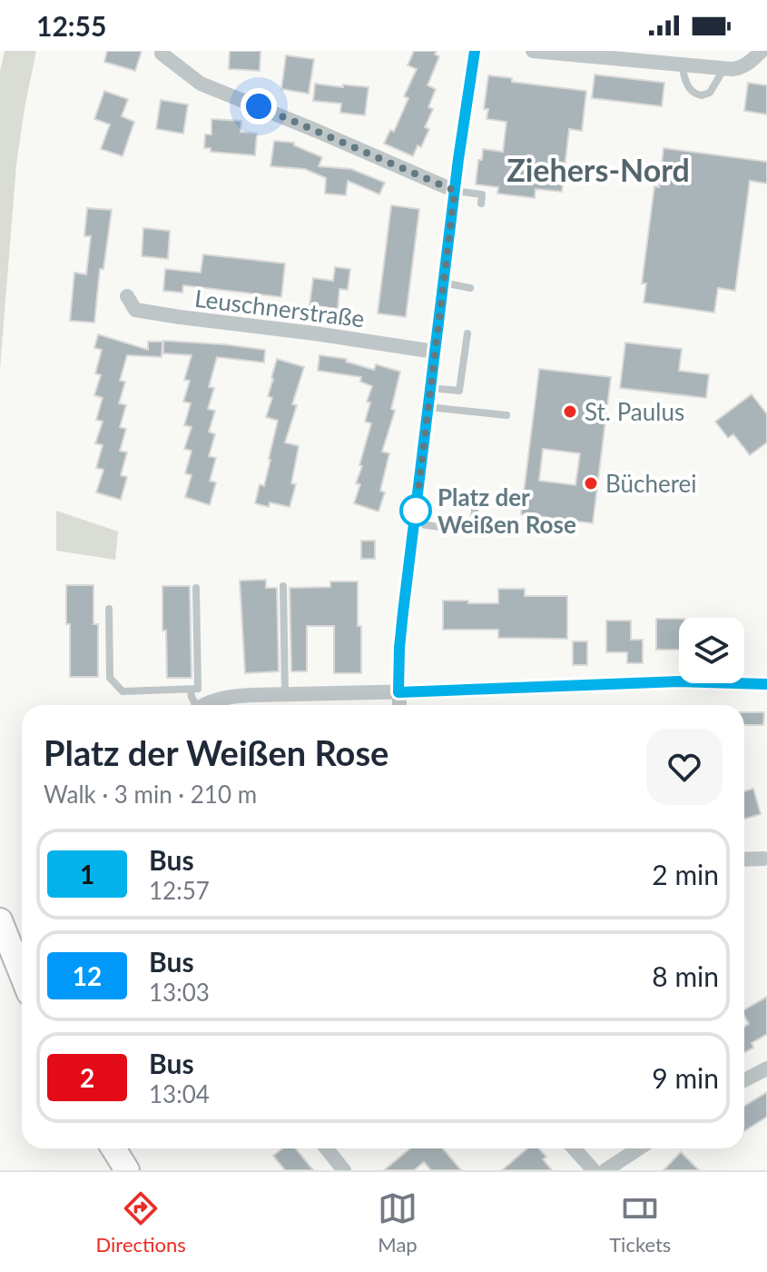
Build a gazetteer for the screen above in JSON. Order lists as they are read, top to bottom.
{
  "streets": {
    "street": ["Leuschnerstraße"]
  },
  "districts": ["Ziehers-Nord"],
  "places": ["St. Paulus", "Bücherei", "Platz der Weißen Rose"],
  "lines": ["bus line 1"],
  "page": {
    "status": "12:55",
    "heading": ["Platz der Weißen Rose", "Walk · 3 min · 210 m"],
    "list": [
      {
        "mark": "1",
        "name": "Bus",
        "note": "12:57",
        "value": "2 min"
      },
      {
        "mark": "12",
        "name": "Bus",
        "note": "13:03",
        "value": "8 min"
      },
      {
        "mark": "2",
        "name": "Bus",
        "note": "13:04",
        "value": "9 min"
      }
    ],
    "tabs": ["Directions", "Map", "Tickets"]
  }
}
